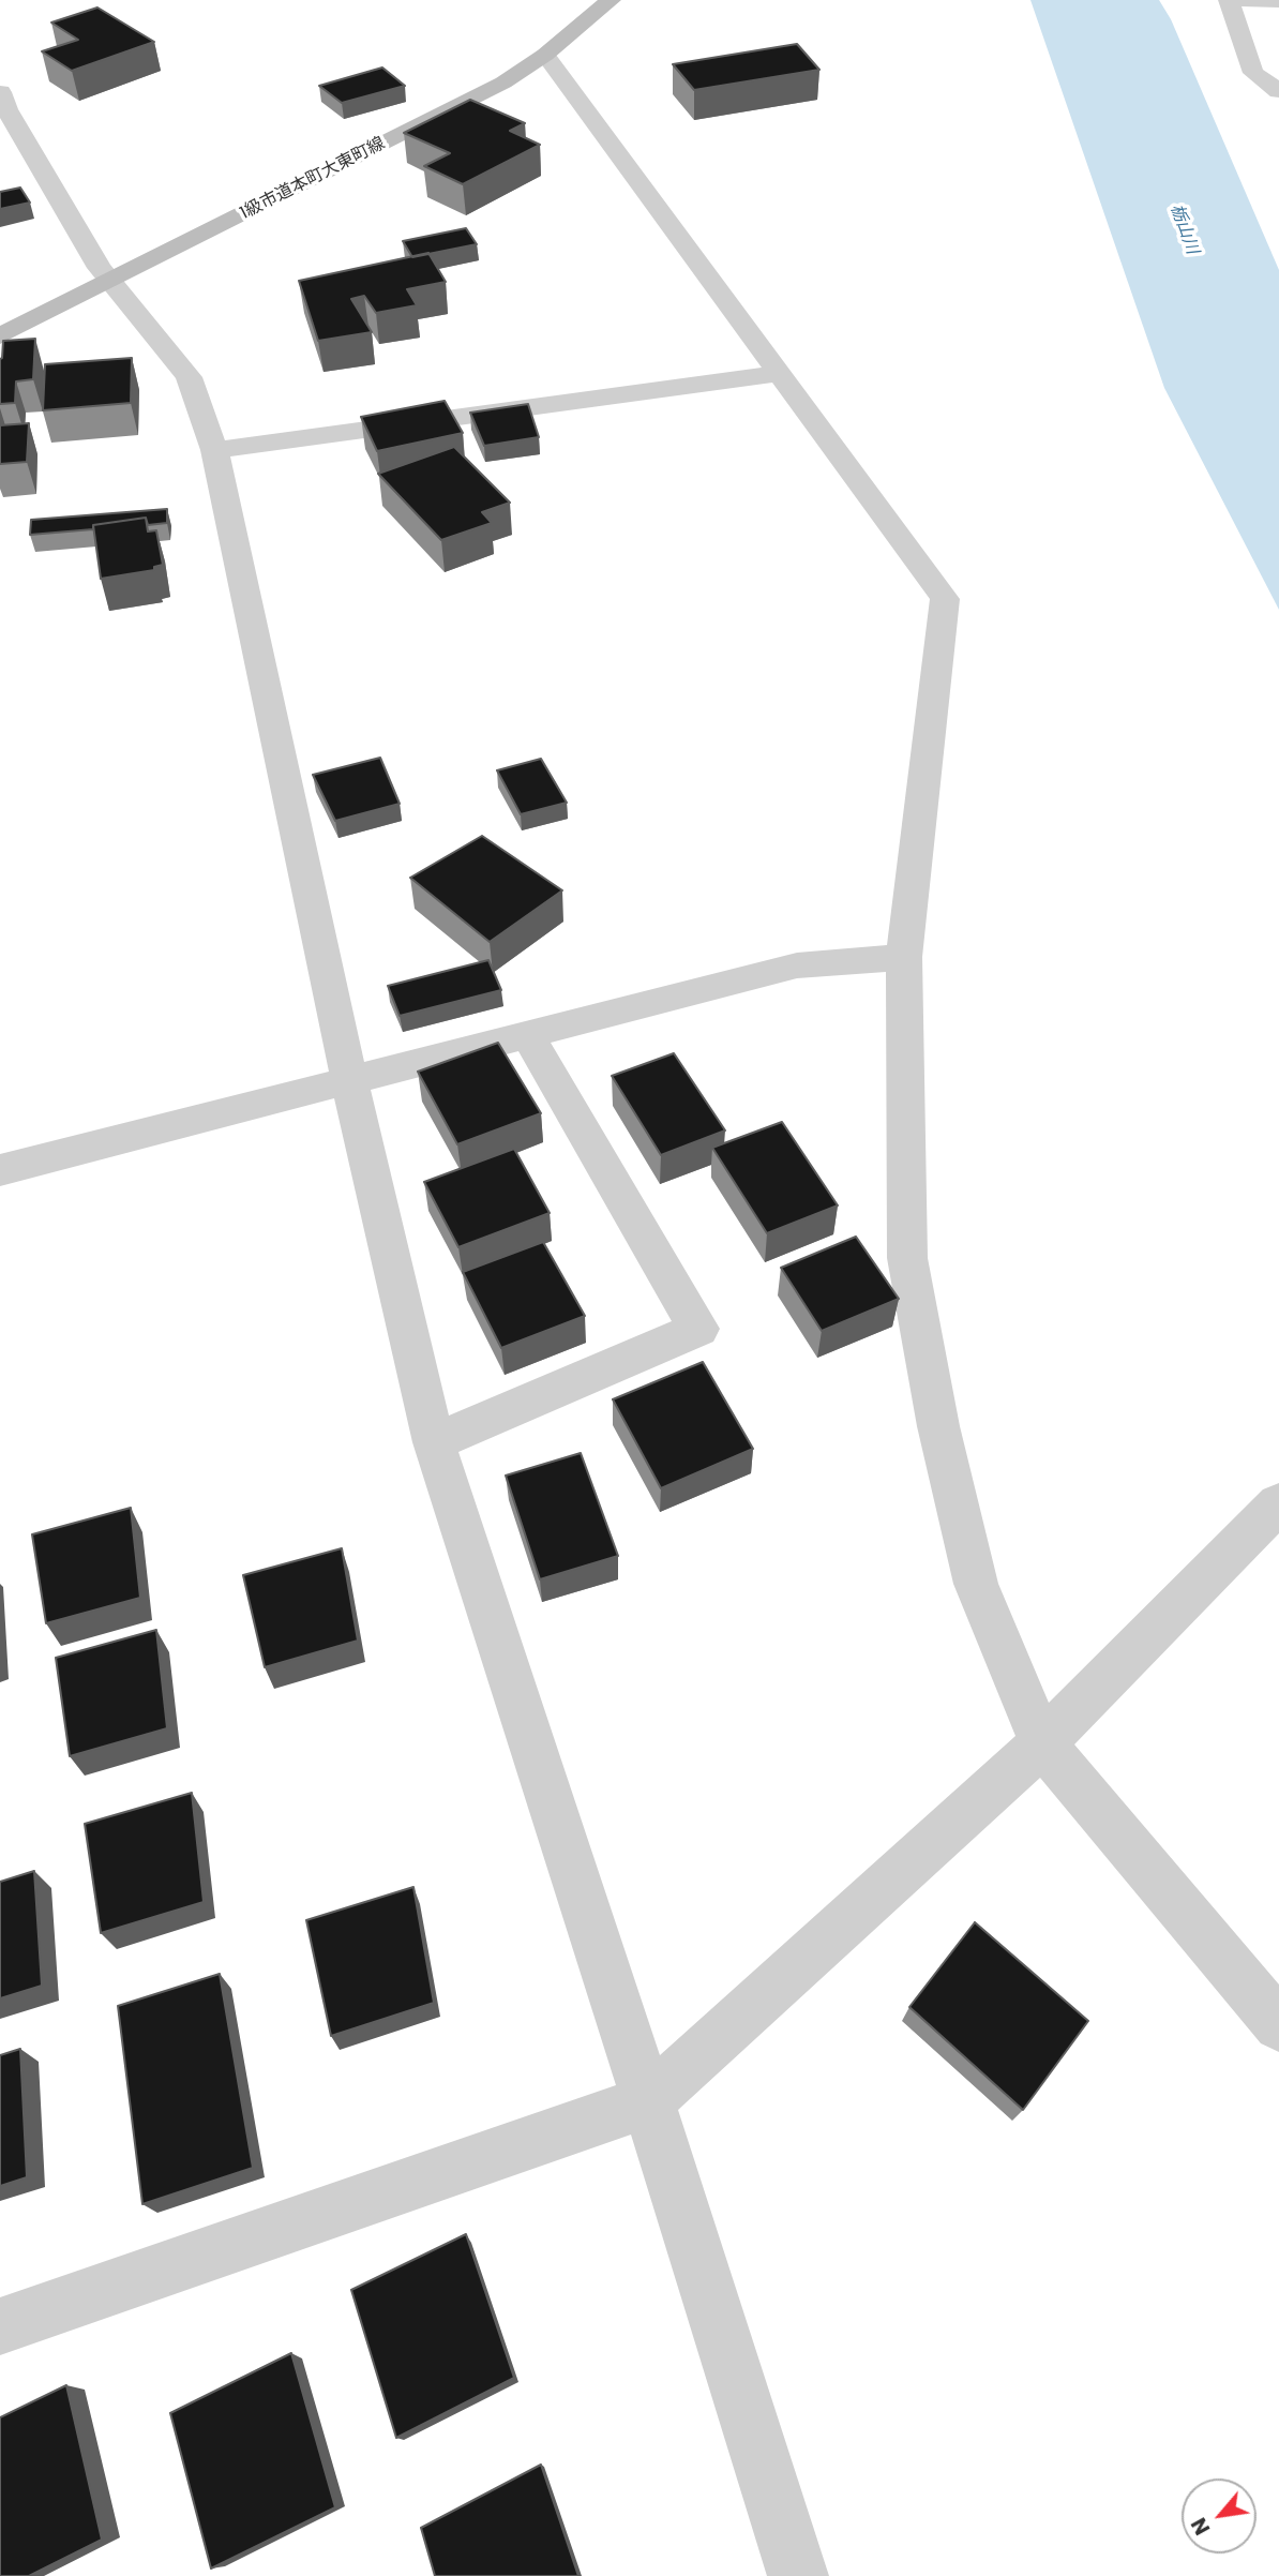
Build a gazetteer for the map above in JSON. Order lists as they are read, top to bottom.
{
  "streets": {
    "street": ["1級市道本町大東町線"]
  },
  "water": ["栃山川"],
  "north": "bottom left"
}
